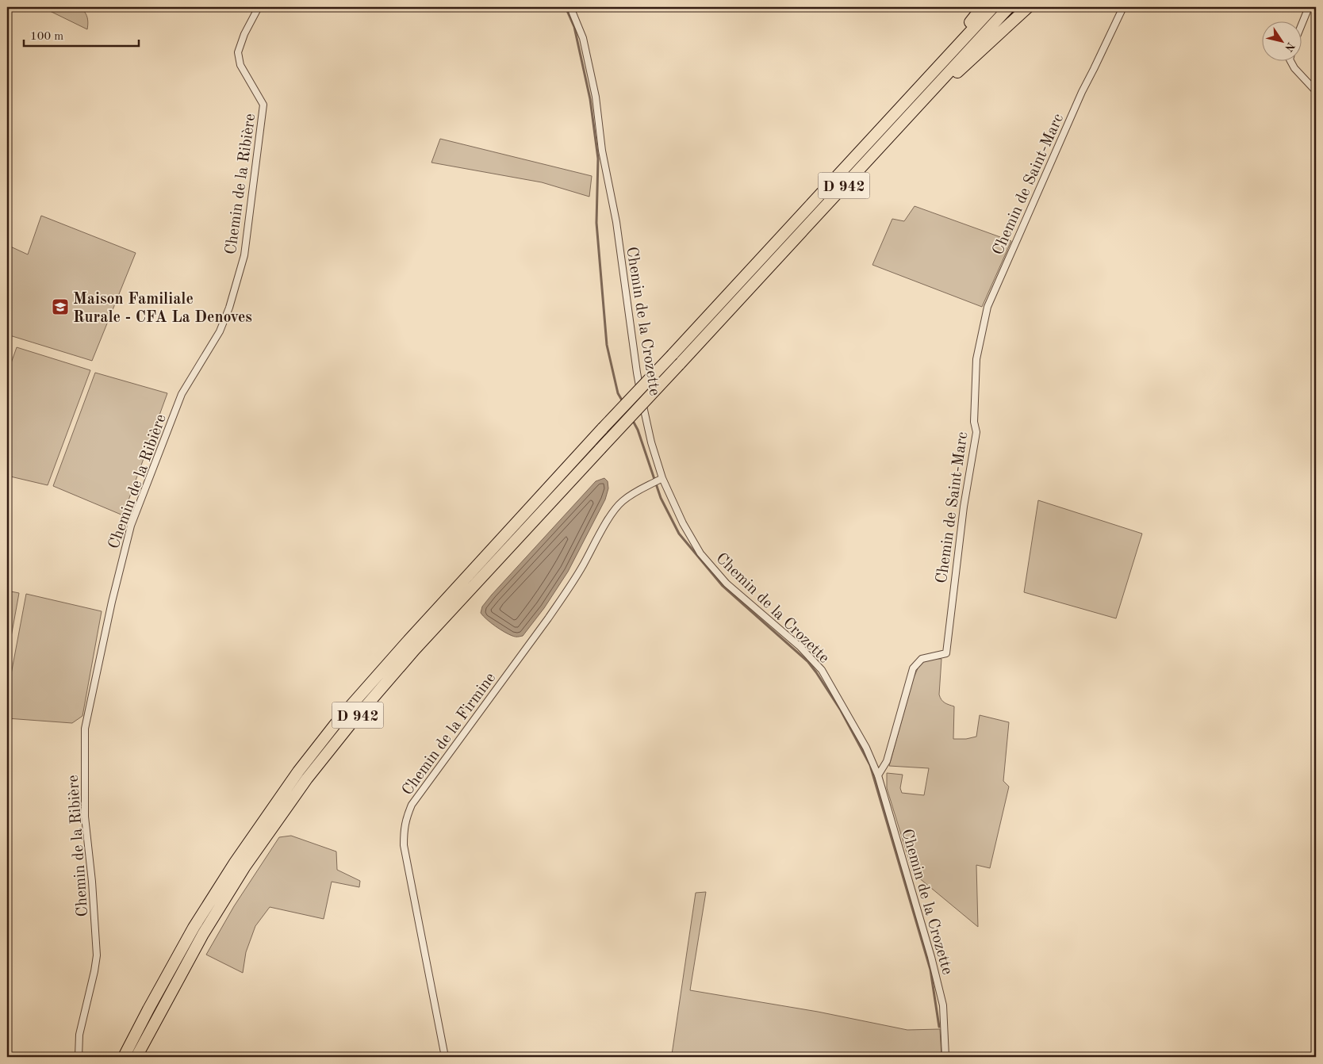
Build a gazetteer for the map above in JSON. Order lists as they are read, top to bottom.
{
  "streets": {
    "highway": ["D 942"],
    "street": [
      "Chemin de la Ribière",
      "Chemin de Saint-Marc",
      "Chemin de la Crozette",
      "Chemin de la Firmine"
    ]
  },
  "crossings": [
    ["Chemin de Saint-Marc", "Chemin de la Crozette"],
    ["Chemin de la Crozette", "Chemin de la Firmine"]
  ],
  "places": {
    "school or university": ["Maison Familiale Rurale - CFA La Denoves"]
  },
  "scale_bar": "100 m",
  "north": "bottom right"
}
